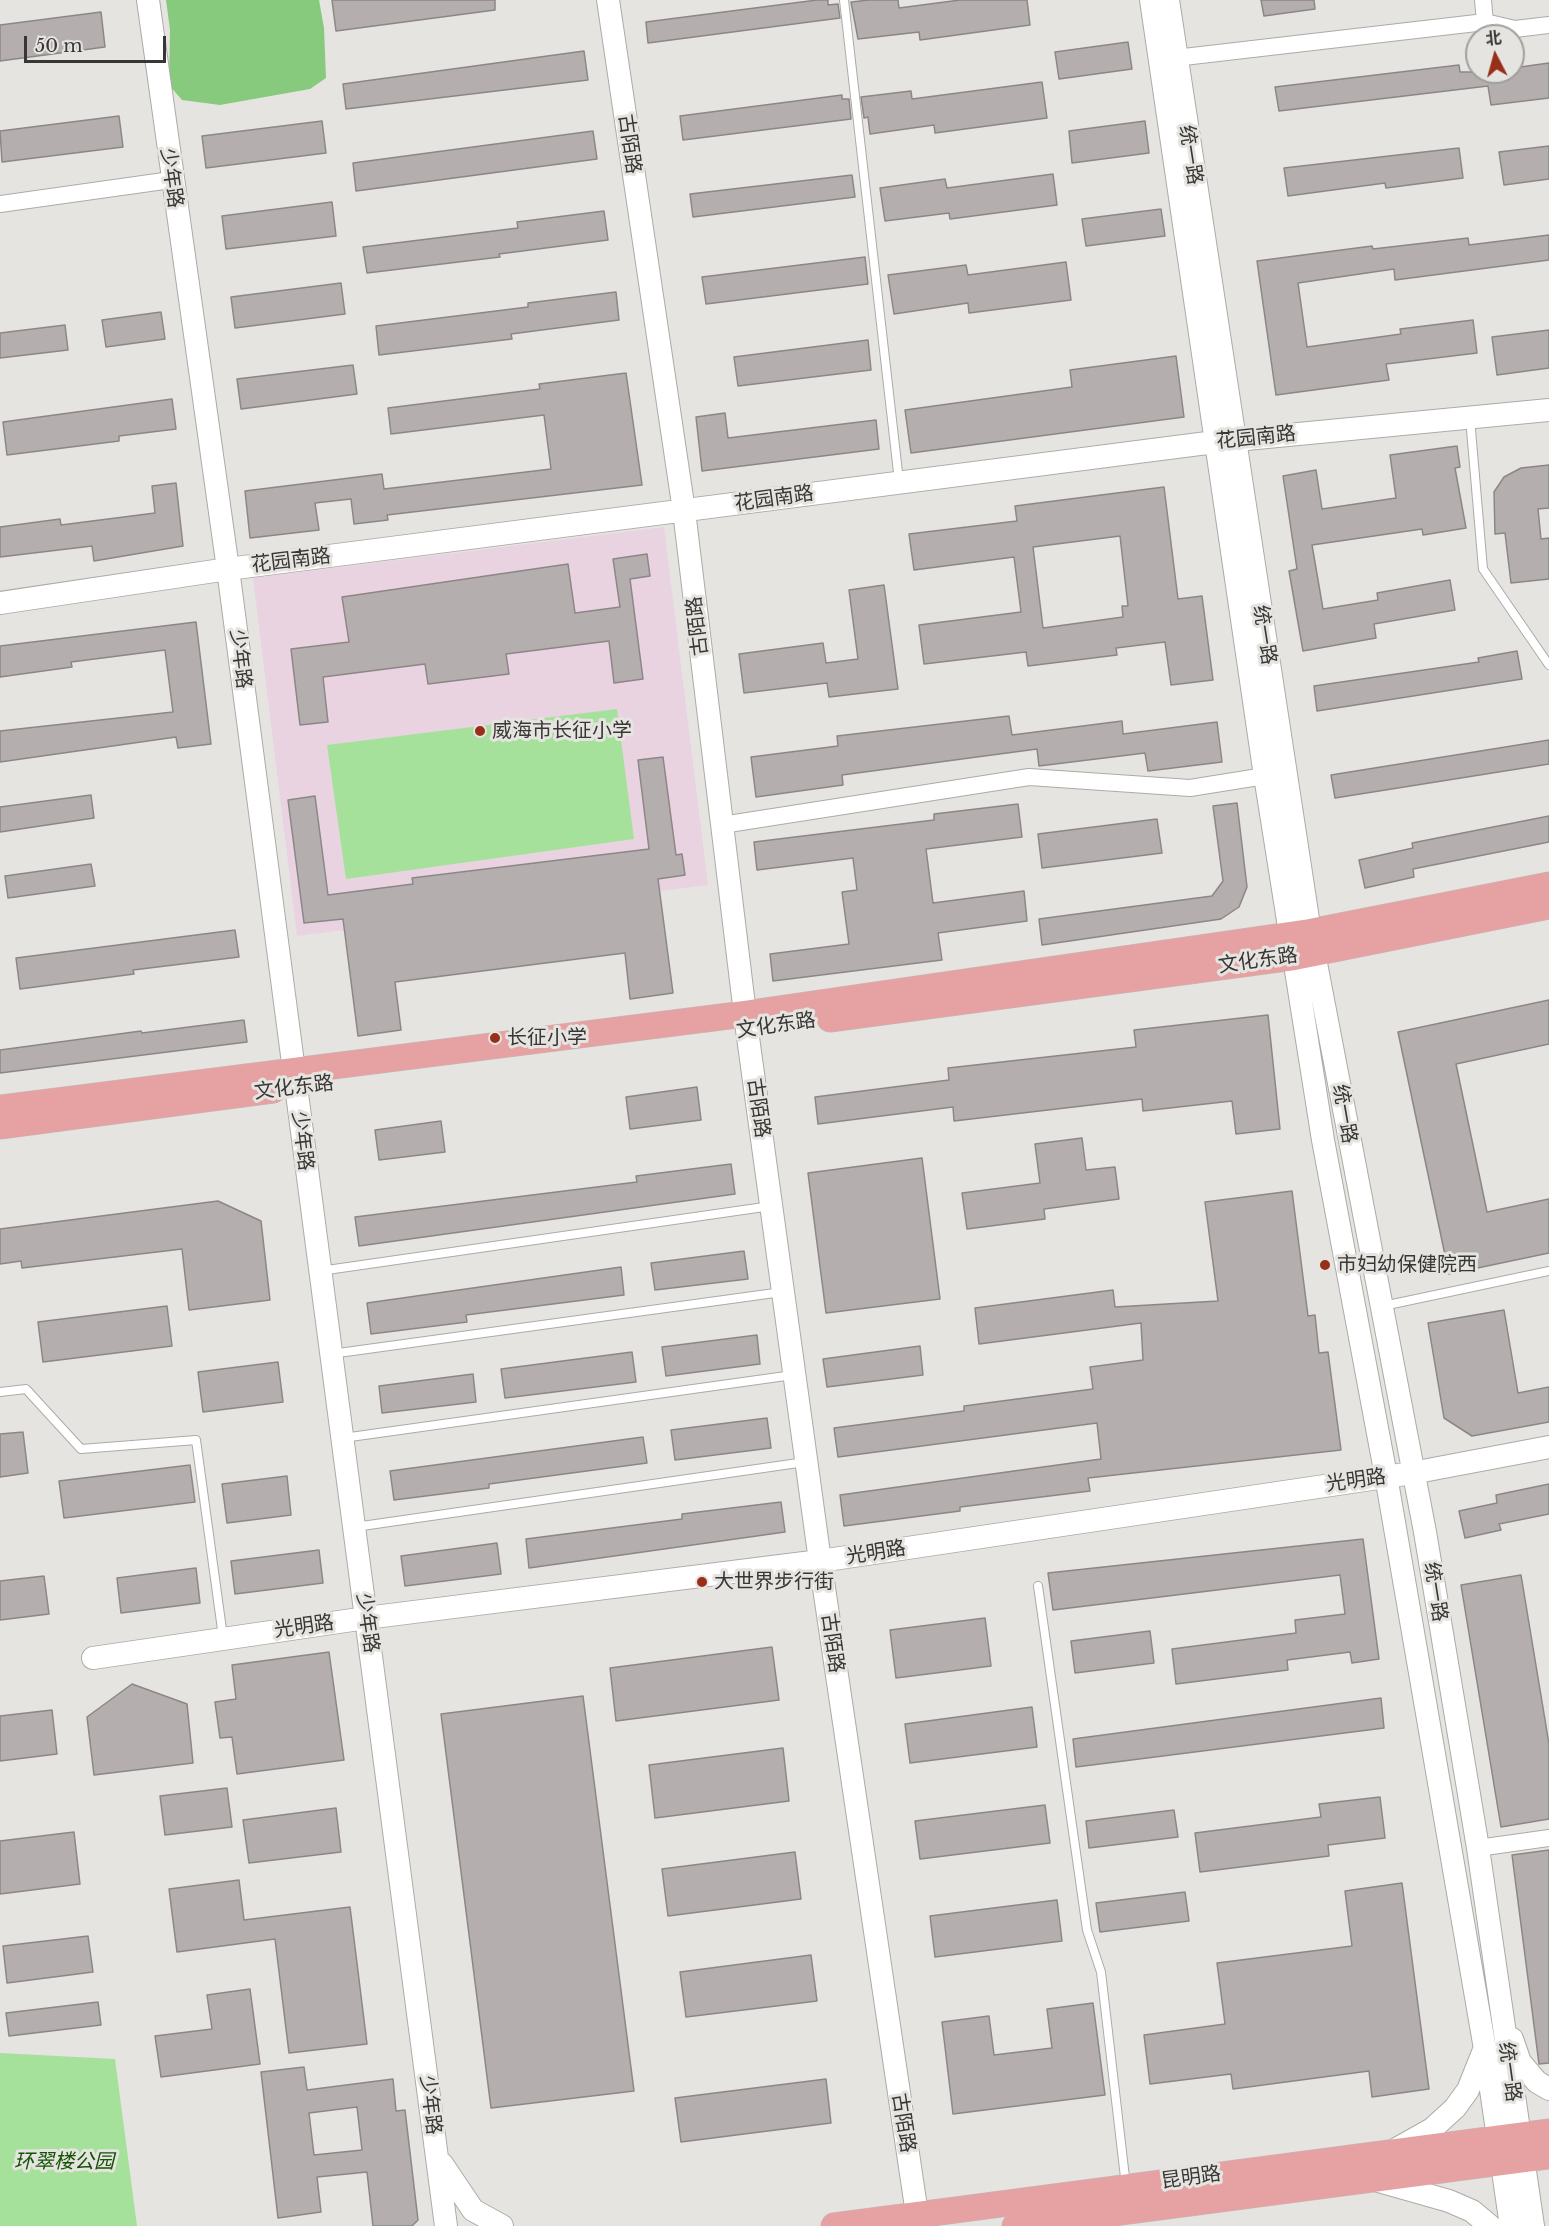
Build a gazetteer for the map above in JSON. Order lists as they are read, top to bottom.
{
  "streets": {
    "main road": ["文化东路", "昆明路"],
    "street": [
      "古陌路",
      "统一路",
      "少年路",
      "花园南路",
      "光明路"
    ]
  },
  "crossings": [
    ["古陌路", "花园南路"],
    ["古陌路", "文化东路"],
    ["古陌路", "光明路"],
    ["古陌路", "昆明路"],
    ["统一路", "花园南路"],
    ["统一路", "文化东路"],
    ["统一路", "光明路"],
    ["统一路", "昆明路"],
    ["少年路", "花园南路"],
    ["少年路", "文化东路"],
    ["少年路", "光明路"]
  ],
  "parks": ["环翠楼公园"],
  "places": [
    "威海市长征小学",
    "长征小学",
    "市妇幼保健院西",
    "大世界步行街"
  ],
  "scale_bar": "50 m",
  "north": "top"
}
